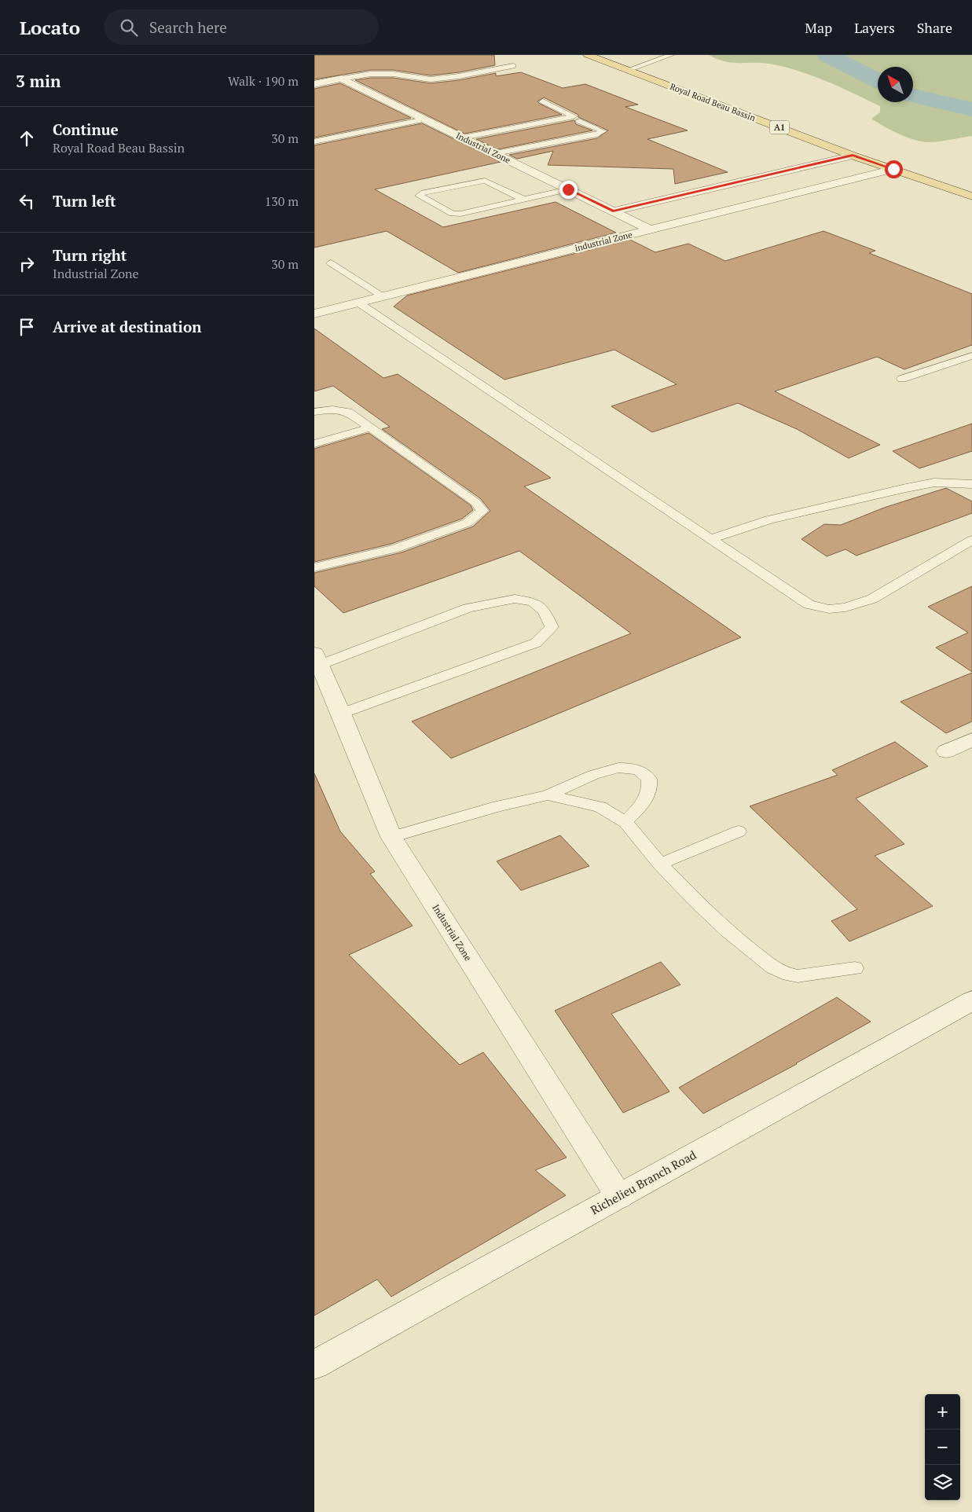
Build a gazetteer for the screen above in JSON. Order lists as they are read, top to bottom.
{
  "streets": {
    "main road": ["Royal Road Beau Bassin", "A1"],
    "street": ["Industrial Zone", "industrial Zone", "Richelieu Branch Road"]
  },
  "crossings": [
    ["Royal Road Beau Bassin", "industrial Zone"],
    ["Industrial Zone", "industrial Zone"],
    ["Industrial Zone", "Richelieu Branch Road"]
  ],
  "north": "top left",
  "page": {
    "header": "Locato",
    "search": "Search here",
    "nav": ["Map", "Layers", "Share"],
    "heading": ["3 min", "Walk · 190 m"],
    "list": [
      ["Continue", "Royal Road Beau Bassin", "30 m"],
      ["Turn left", "130 m"],
      ["Turn right", "Industrial Zone", "30 m"],
      "Arrive at destination"
    ],
    "map_buttons": ["+", "−"]
  }
}
